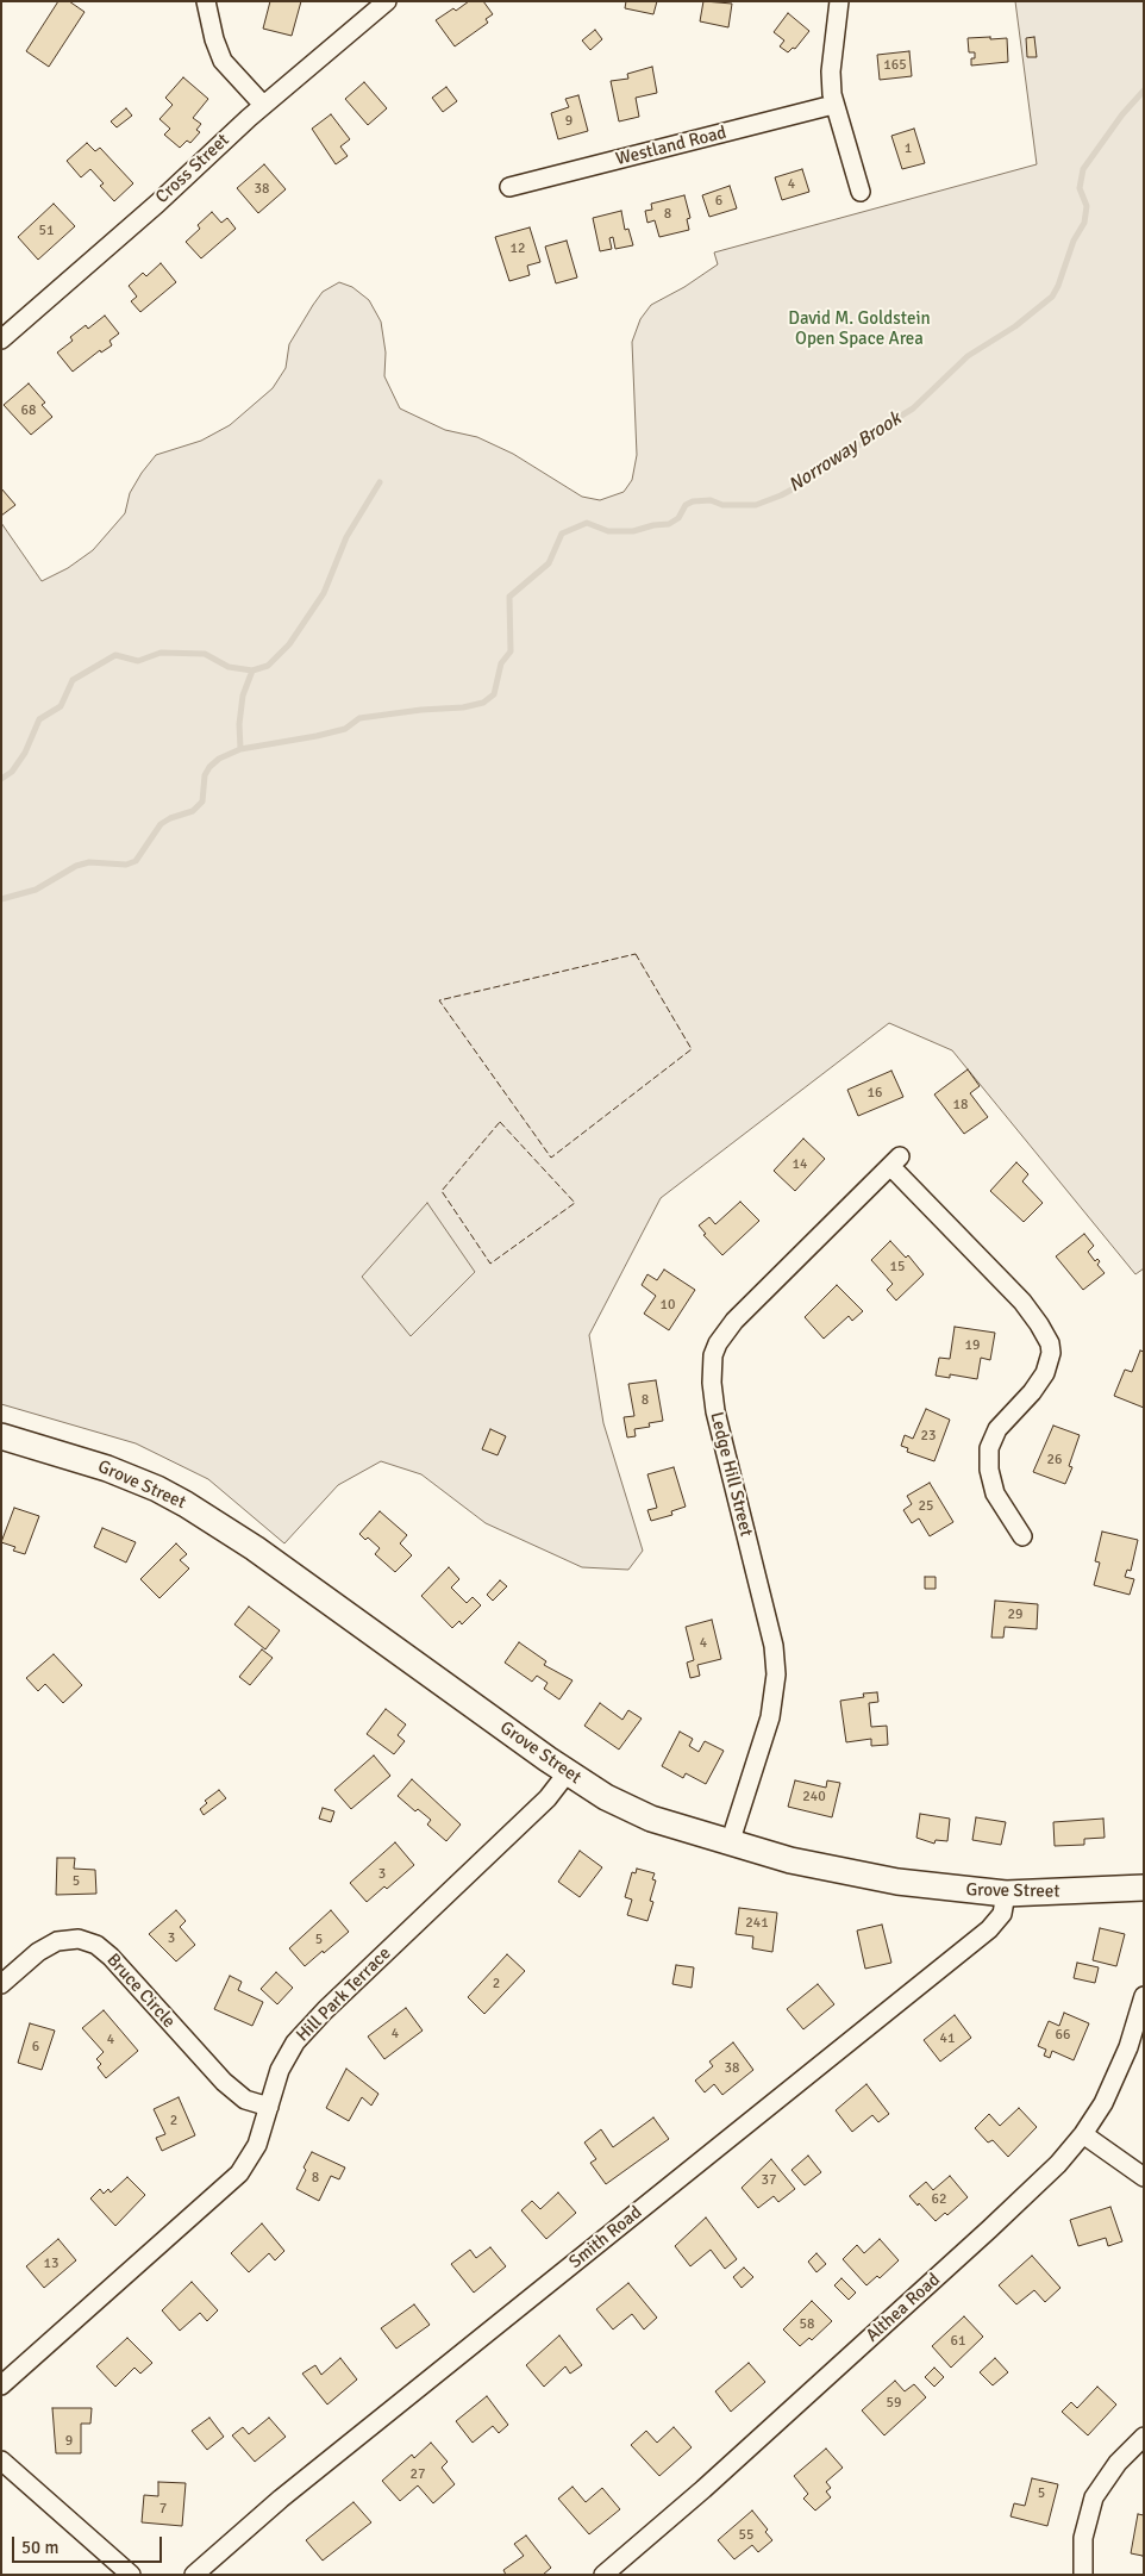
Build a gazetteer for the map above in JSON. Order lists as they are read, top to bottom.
{
  "streets": {
    "street": [
      "Westland Road",
      "Cross Street",
      "Ledge Hill Street",
      "Grove Street",
      "Bruce Circle",
      "Hill Park Terrace",
      "Smith Road",
      "Althea Road"
    ]
  },
  "crossings": [
    ["Ledge Hill Street", "Grove Street"],
    ["Grove Street", "Hill Park Terrace"],
    ["Grove Street", "Smith Road"],
    ["Bruce Circle", "Hill Park Terrace"]
  ],
  "water": ["Norroway Brook"],
  "parks": ["David M. Goldstein Open Space Area"],
  "house_numbers": [
    "165",
    "9",
    "1",
    "4",
    "38",
    "6",
    "8",
    "51",
    "12",
    "68",
    "16",
    "18",
    "14",
    "15",
    "10",
    "19",
    "8",
    "23",
    "26",
    "25",
    "29",
    "4",
    "240",
    "3",
    "5",
    "241",
    "3",
    "5",
    "2",
    "4",
    "66",
    "41",
    "4",
    "6",
    "38",
    "2",
    "8",
    "37",
    "62",
    "13",
    "58",
    "61",
    "59",
    "9",
    "27",
    "5",
    "7",
    "55"
  ],
  "scale_bar": "50 m"
}
